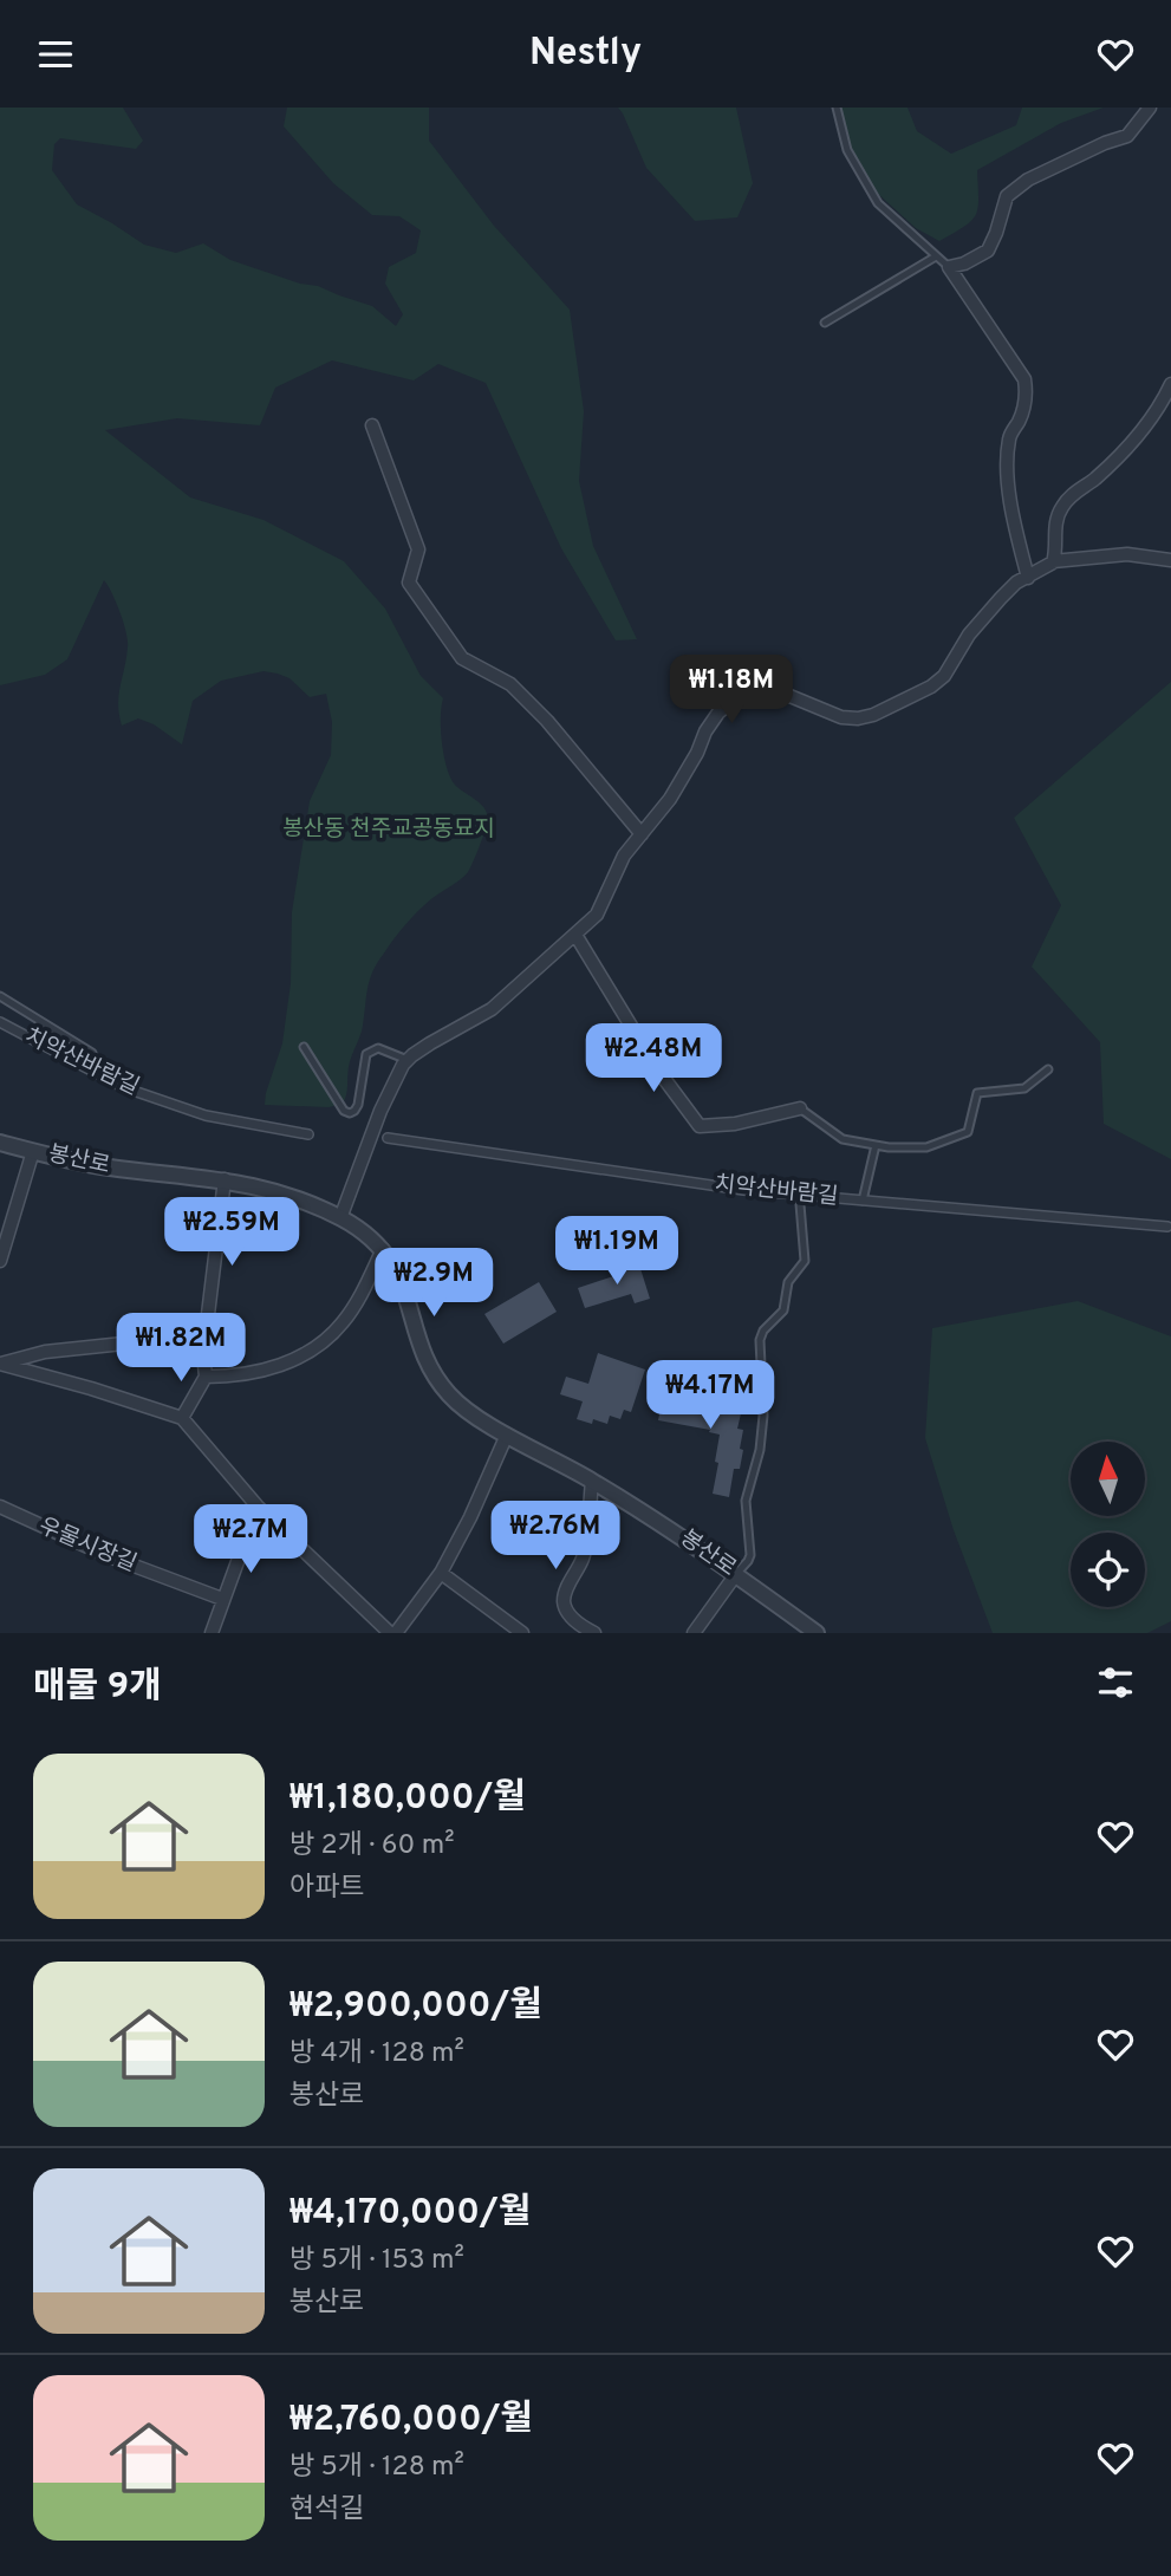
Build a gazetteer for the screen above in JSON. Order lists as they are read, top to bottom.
{
  "streets": {
    "street": ["치악산바람길", "봉산로", "우물시장길"]
  },
  "parks": ["봉산동 천주교공동묘지"],
  "north": "top",
  "page": {
    "header": "Nestly",
    "price": [
      "₩1.18M",
      "₩2.48M",
      "₩2.59M",
      "₩1.19M",
      "₩2.9M",
      "₩1.82M",
      "₩4.17M",
      "₩2.76M",
      "₩2.7M"
    ],
    "heading": "매물 9개",
    "list": [
      {
        "name": "₩1,180,000/월",
        "note": "방 2개 · 60 m² · 아파트"
      },
      {
        "name": "₩2,900,000/월",
        "note": "방 4개 · 128 m² · 봉산로"
      },
      {
        "name": "₩4,170,000/월",
        "note": "방 5개 · 153 m² · 봉산로"
      },
      {
        "name": "₩2,760,000/월",
        "note": "방 5개 · 128 m² · 현석길"
      }
    ]
  }
}
